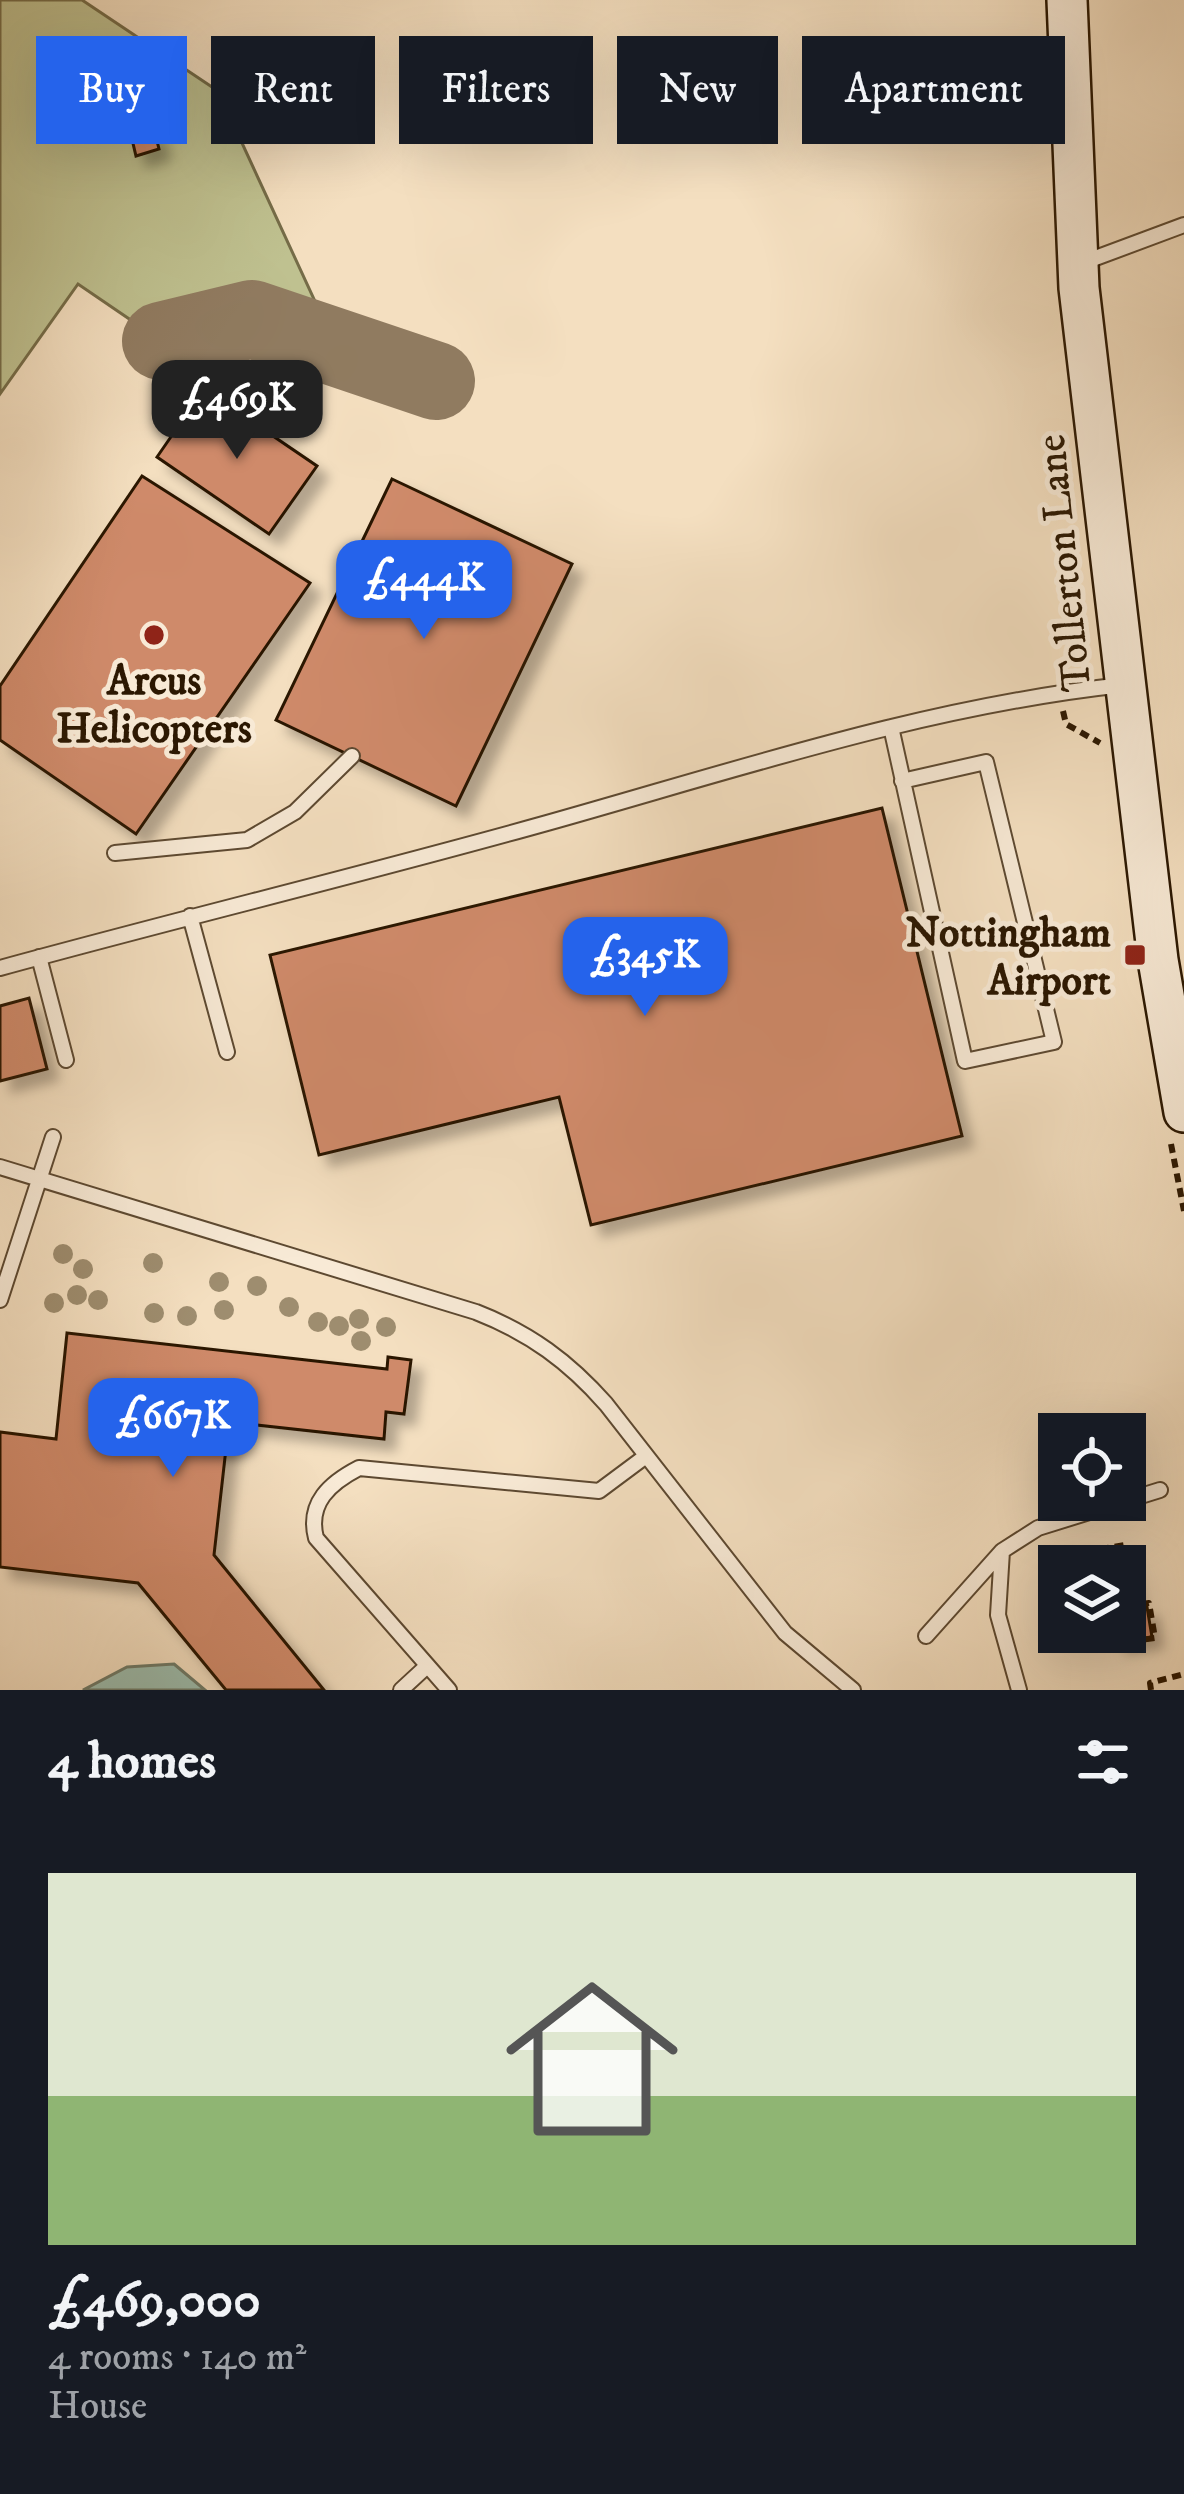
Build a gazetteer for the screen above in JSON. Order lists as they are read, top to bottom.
{
  "streets": {
    "street": ["Tollerton Lane"]
  },
  "places": {
    "other": ["Arcus Helicopters"],
    "transit": ["Nottingham Airport"]
  },
  "page": {
    "chip": [
      "Buy",
      "Rent",
      "Filters",
      "New",
      "Apartment"
    ],
    "price": [
      "£469K",
      "£444K",
      "£345K",
      "£667K"
    ],
    "heading": "4 homes",
    "list": [
      {
        "name": "£469,000",
        "note": "4 rooms · 140 m² · House"
      }
    ]
  }
}
